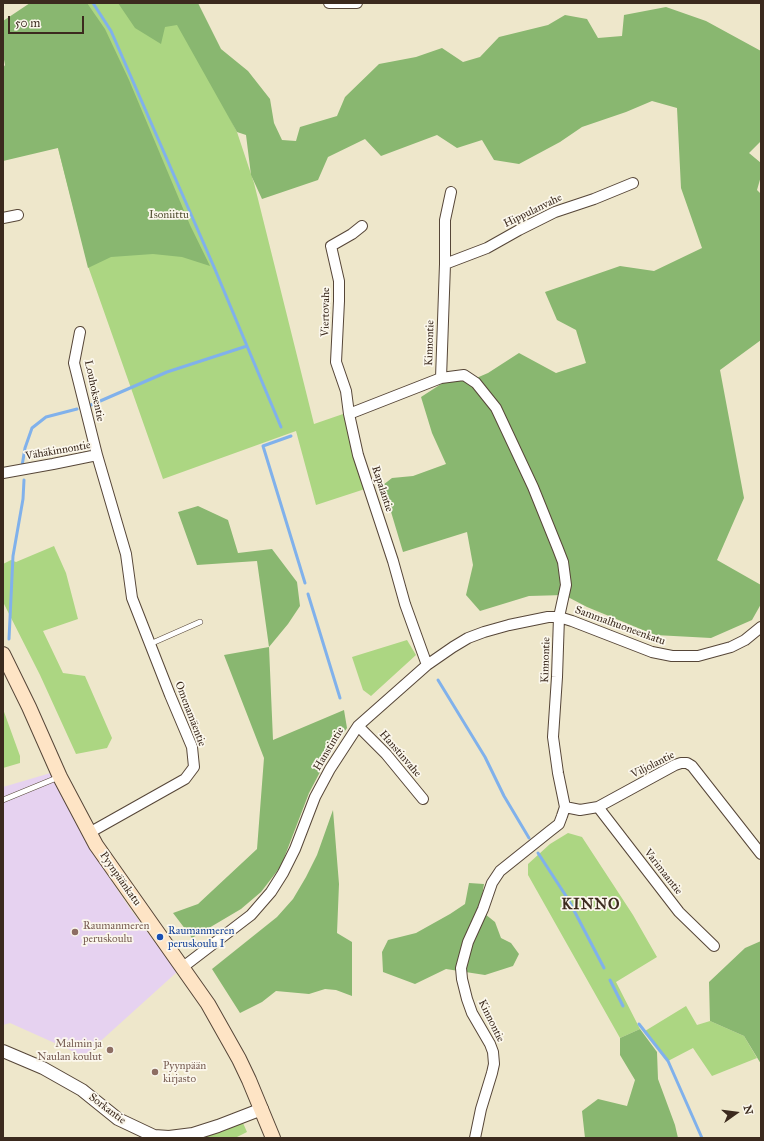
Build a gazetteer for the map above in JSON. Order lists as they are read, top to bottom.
{
  "streets": {
    "main road": ["Pyynpäänkatu"],
    "street": [
      "Hippulanvahe",
      "Viertovahe",
      "Kinnontie",
      "Louhoksentie",
      "Vähäkinnontie",
      "Rapalantie",
      "Sammalhuoneenkatu",
      "Omenamäentie",
      "Hanstintie",
      "Hanstinvahe",
      "Viljolantie",
      "Varimaantie",
      "Sorkantie"
    ]
  },
  "crossings": [
    ["Hippulanvahe", "Kinnontie"],
    ["Viertovahe", "Rapalantie"],
    ["Kinnontie", "Sammalhuoneenkatu"],
    ["Kinnontie", "Hanstintie"],
    ["Kinnontie", "Viljolantie"],
    ["Louhoksentie", "Vähäkinnontie"],
    ["Vähäkinnontie", "Omenamäentie"],
    ["Rapalantie", "Hanstintie"],
    ["Sammalhuoneenkatu", "Hanstintie"],
    ["Omenamäentie", "Pyynpäänkatu"],
    ["Hanstintie", "Hanstinvahe"],
    ["Hanstintie", "Pyynpäänkatu"],
    ["Viljolantie", "Varimaantie"],
    ["Pyynpäänkatu", "Sorkantie"]
  ],
  "districts": ["KINNO"],
  "parks": ["Isoniittu"],
  "places": [
    "Raumanmeren peruskoulu",
    "Raumanmeren peruskoulu I",
    "Malmin ja Naulan koulut",
    "Pyynpään kirjasto"
  ],
  "scale_bar": "50 m",
  "north": "right"
}
